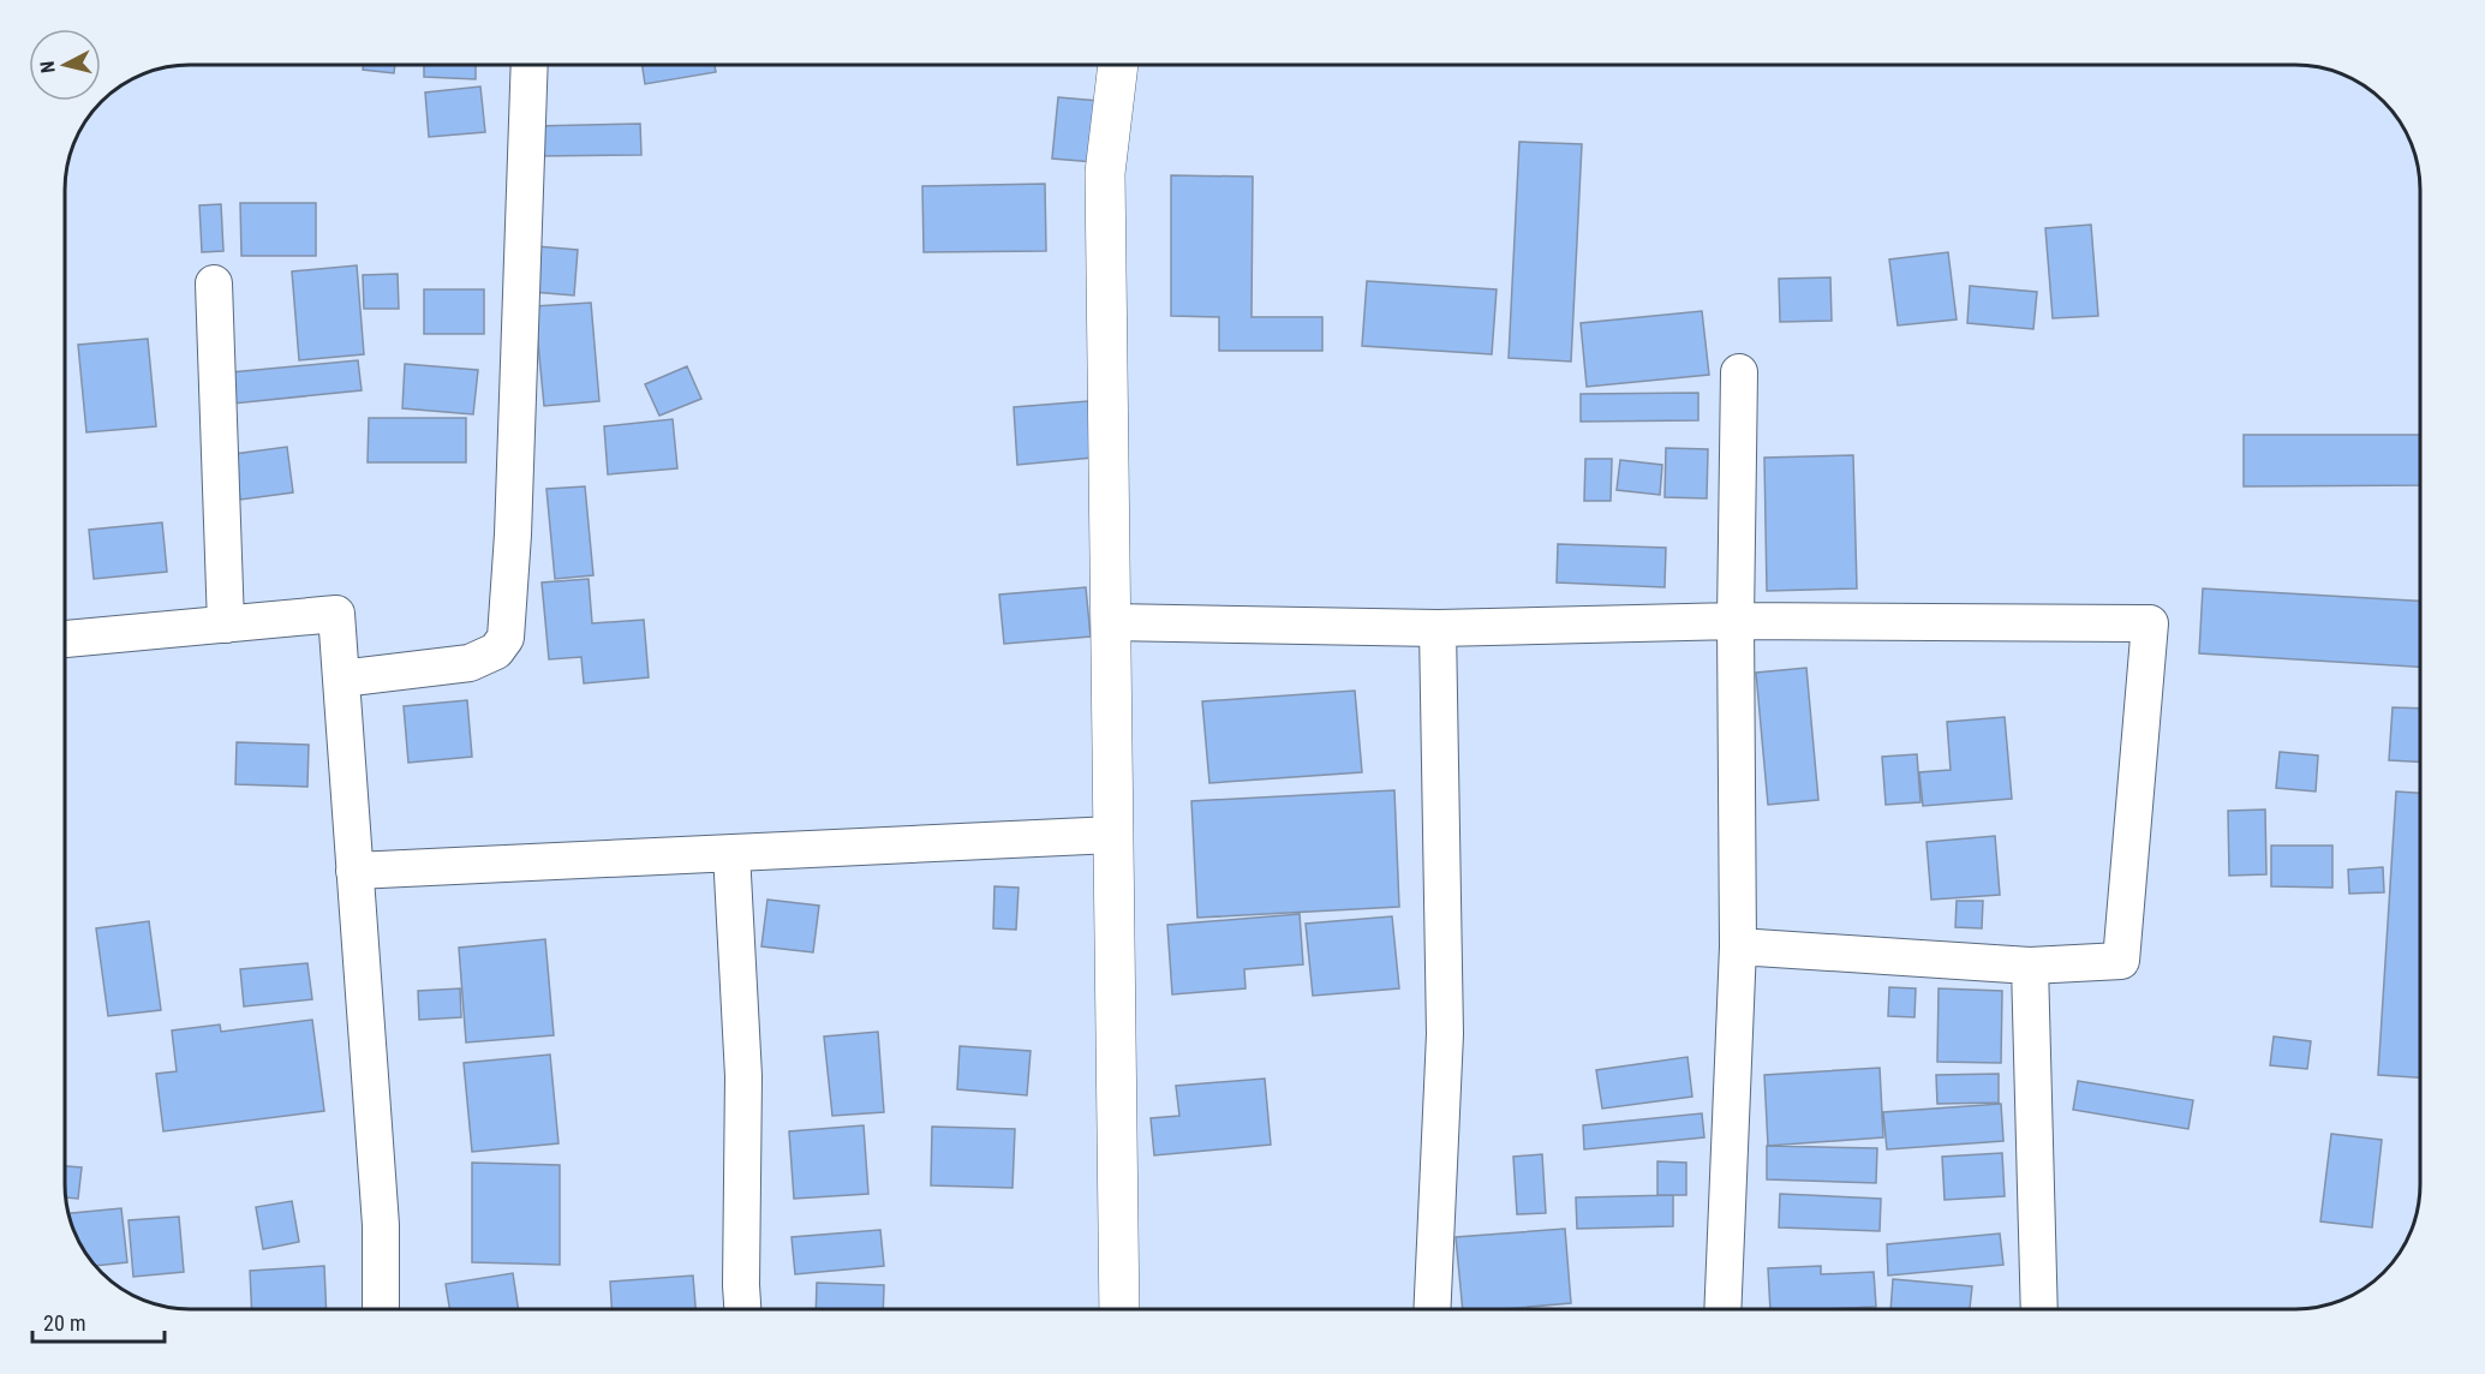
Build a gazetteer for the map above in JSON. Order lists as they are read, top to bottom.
{
  "scale_bar": "20 m",
  "north": "left"
}
